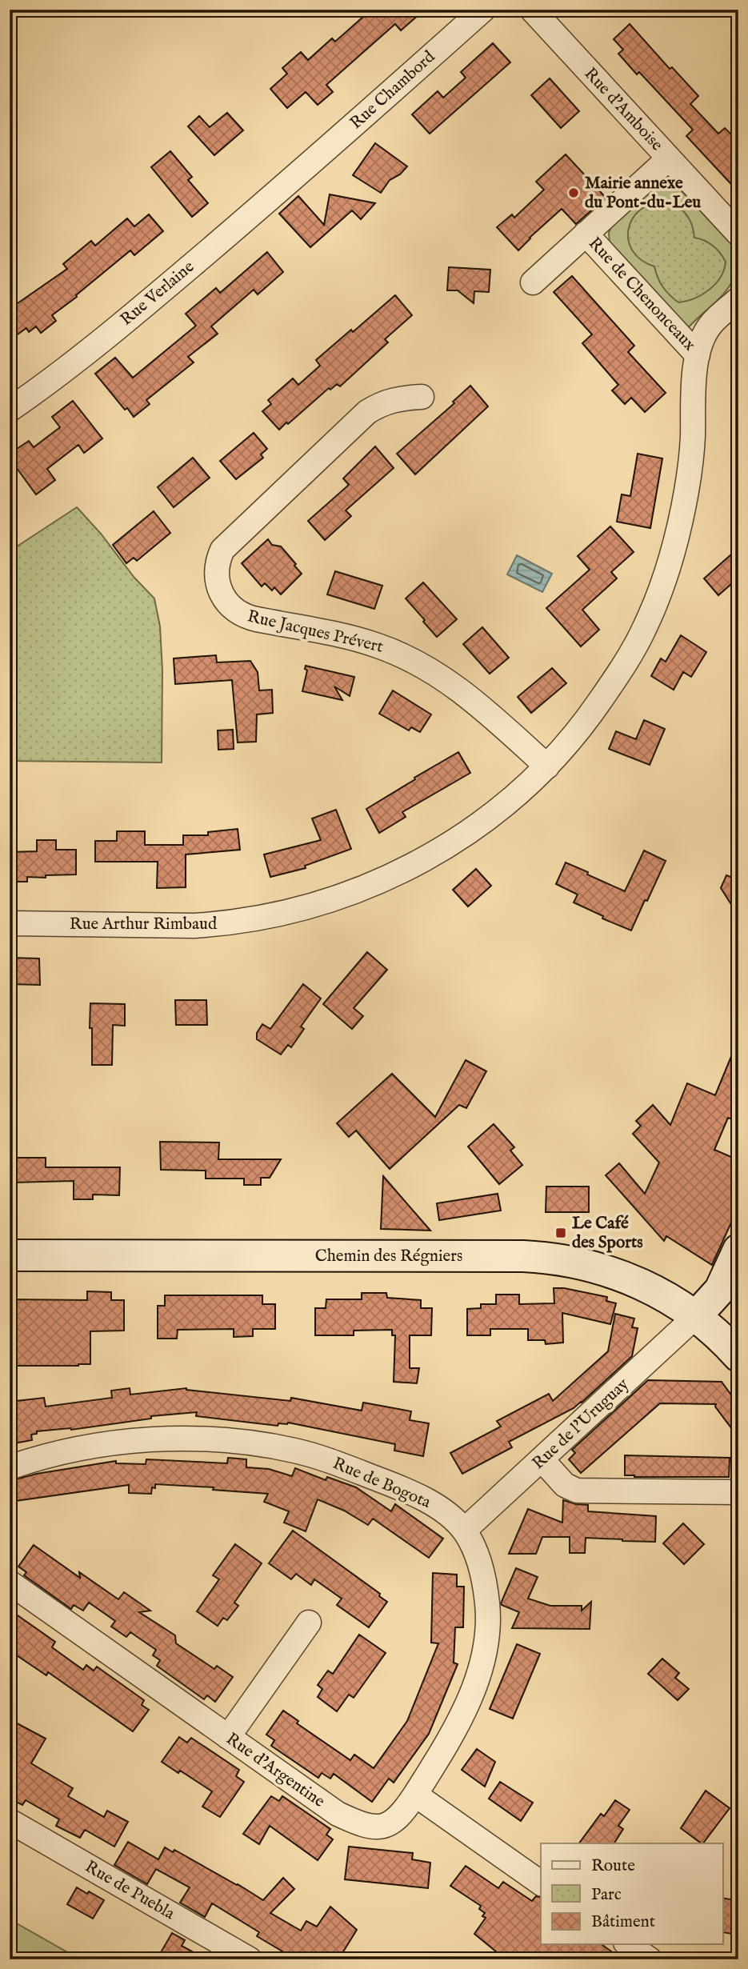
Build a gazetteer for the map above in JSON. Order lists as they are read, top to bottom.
{
  "streets": {
    "main road": ["Chemin des Régniers"],
    "street": [
      "Rue Chambord",
      "Rue d'Amboise",
      "Rue Verlaine",
      "Rue de Chenonceaux",
      "Rue Jacques Prévert",
      "Rue Arthur Rimbaud",
      "Rue de l'Uruguay",
      "Rue de Bogota",
      "Rue d'Argentine",
      "Rue de Puebla"
    ]
  },
  "crossings": [
    ["Rue Chambord", "Rue Verlaine"],
    ["Rue d'Amboise", "Rue de Chenonceaux"],
    ["Rue de Chenonceaux", "Rue Arthur Rimbaud"],
    ["Rue Jacques Prévert", "Rue Arthur Rimbaud"],
    ["Chemin des Régniers", "Rue de l'Uruguay"],
    ["Rue de l'Uruguay", "Rue de Bogota"],
    ["Rue de Bogota", "Rue d'Argentine"]
  ],
  "places": {
    "other": ["Mairie annexe du Pont-du-Leu"],
    "transit": ["Le Café des Sports"]
  },
  "legend": ["Route", "Parc", "Bâtiment"]
}
